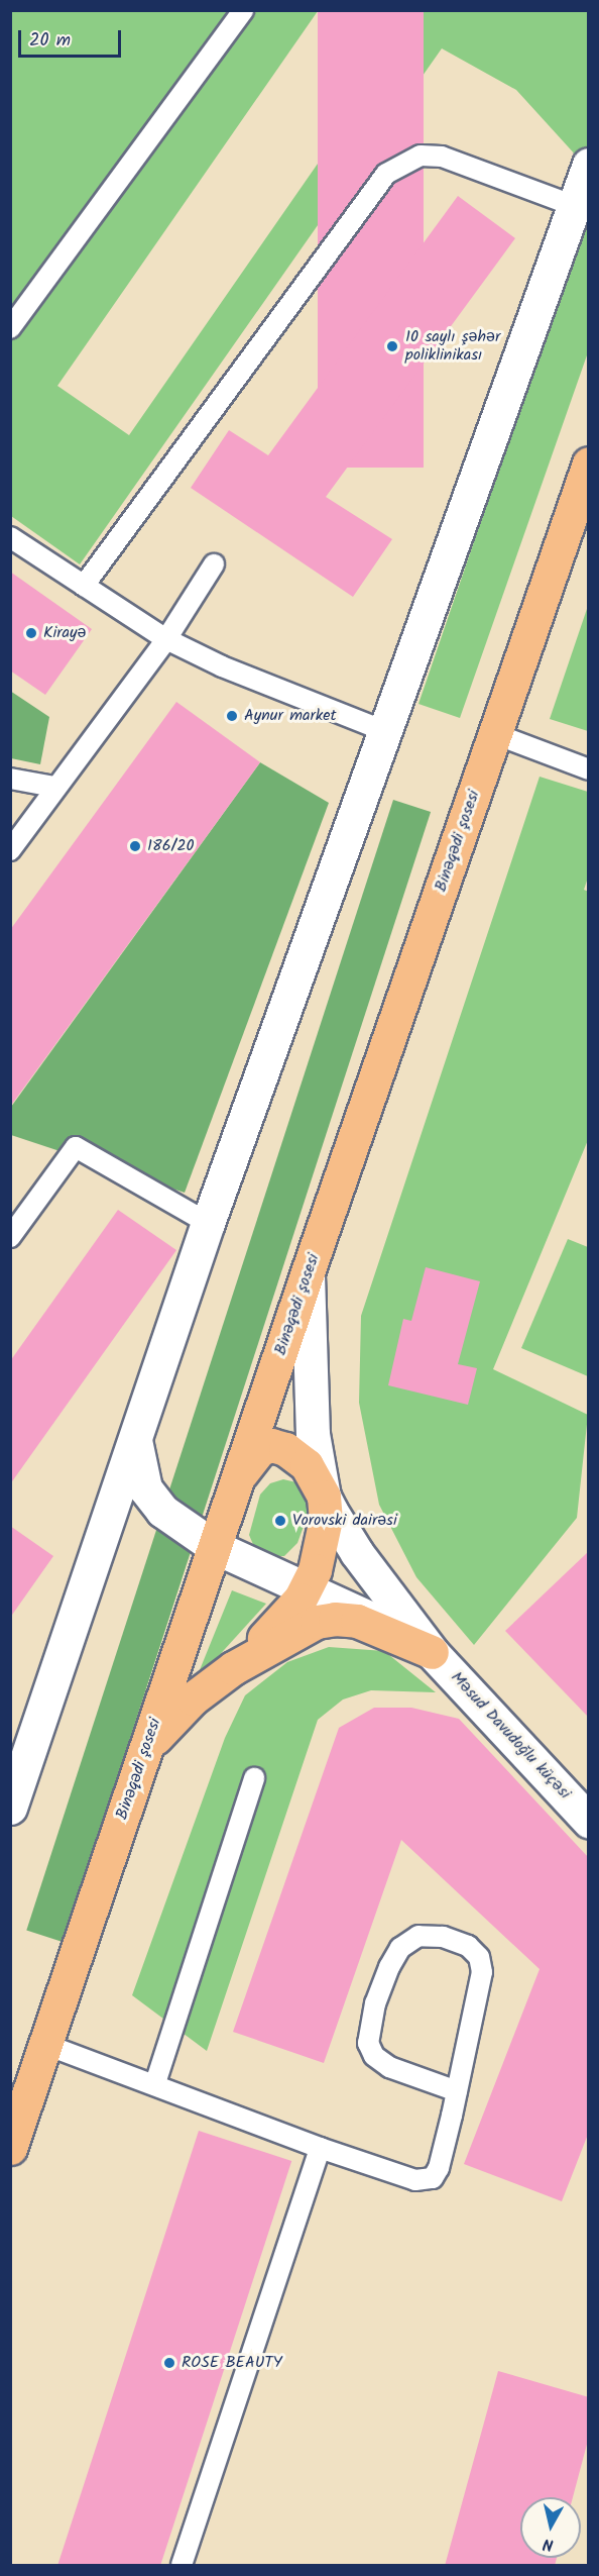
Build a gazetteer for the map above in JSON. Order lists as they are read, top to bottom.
{
  "streets": {
    "main road": ["Binəqədi şosesi"],
    "street": ["Məsud Davudoğlu küçəsi"]
  },
  "places": [
    "10 saylı şəhər poliklinikası",
    "Kirayə",
    "Aynur market",
    "186/20",
    "Vorovski dairəsi",
    "ROSE BEAUTY"
  ],
  "scale_bar": "20 m",
  "north": "bottom"
}
